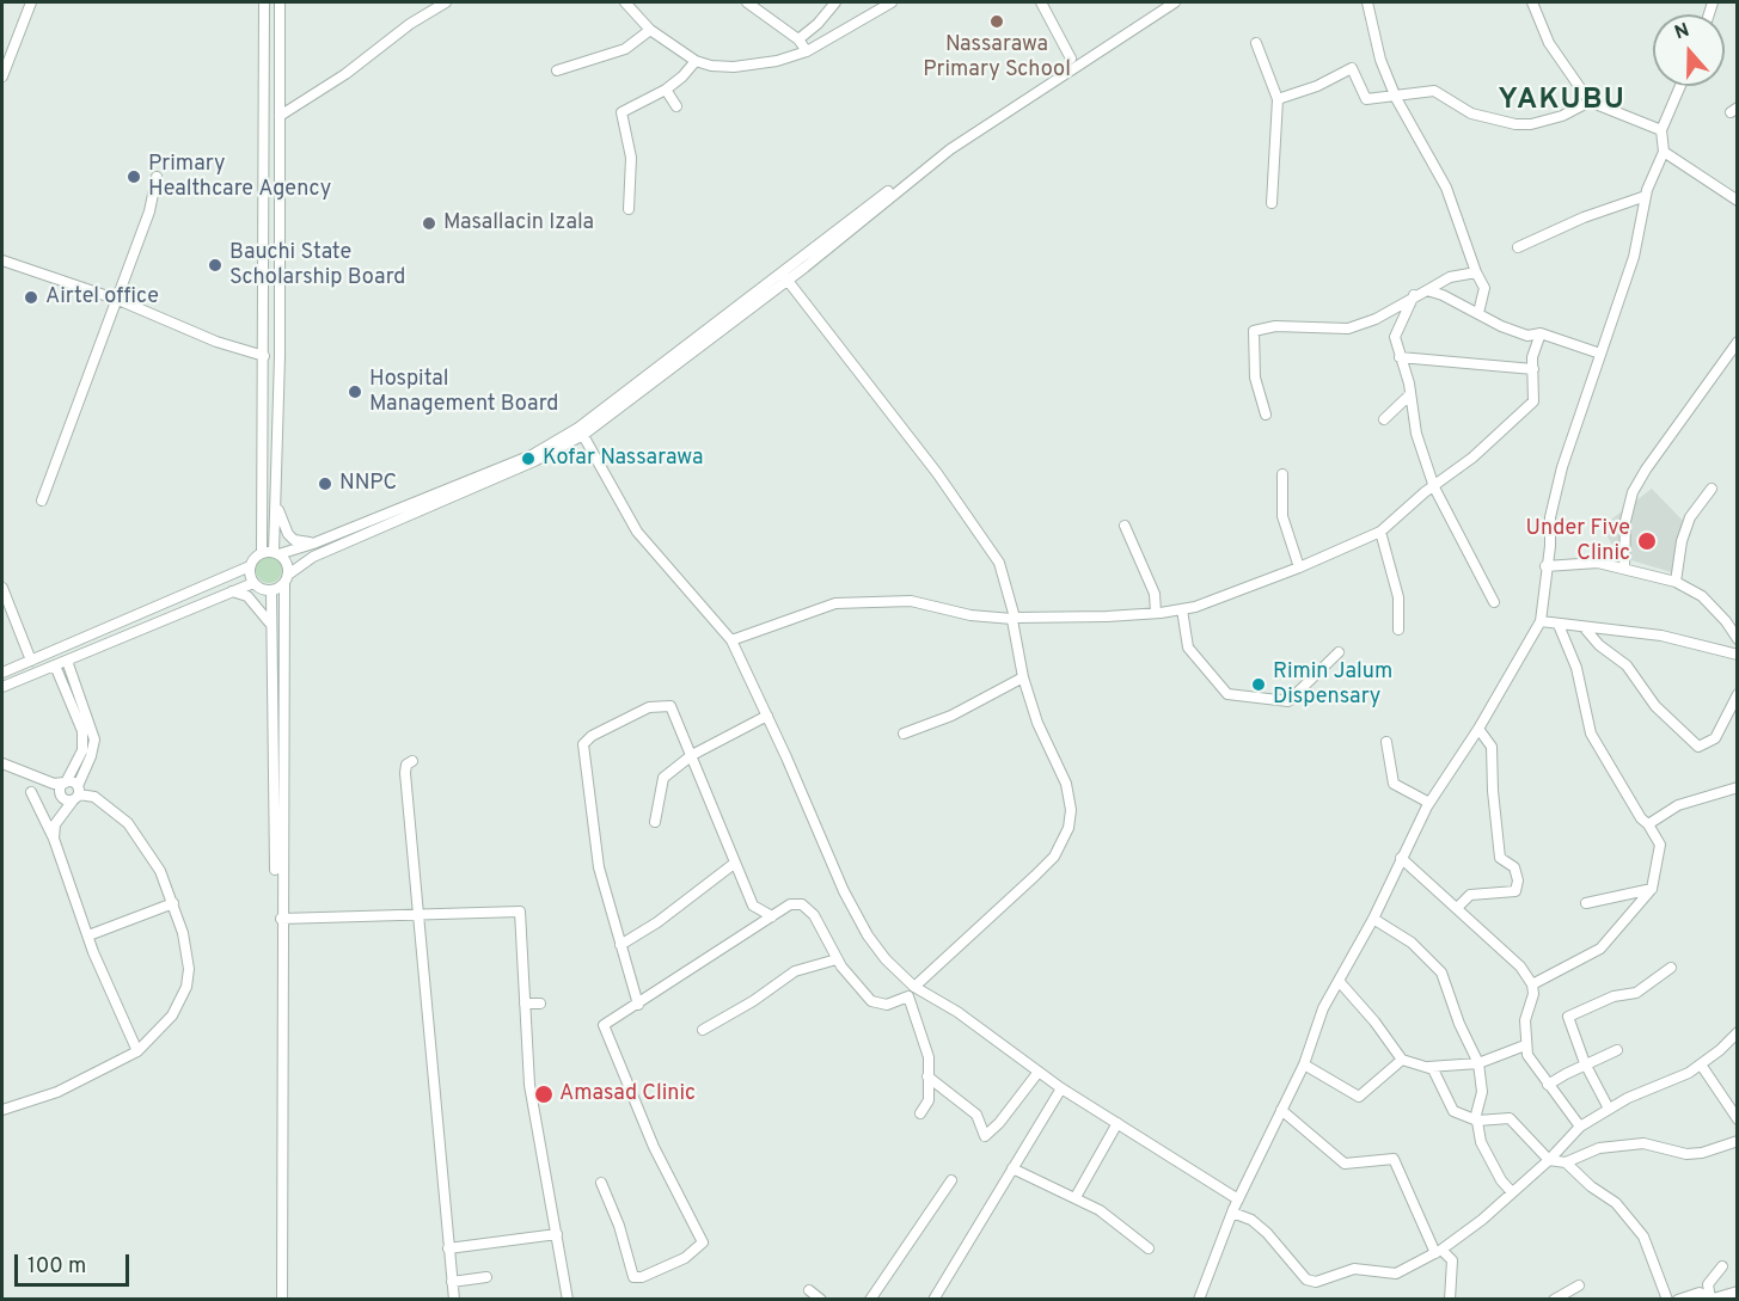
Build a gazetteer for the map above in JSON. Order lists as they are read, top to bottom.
{
  "districts": ["YAKUBU"],
  "places": [
    "Nassarawa Primary School",
    "Primary Healthcare Agency",
    "Masallacin Izala",
    "Bauchi State Scholarship Board",
    "Airtel office",
    "Hospital Management Board",
    "Kofar Nassarawa",
    "NNPC",
    "Under Five Clinic",
    "Rimin Jalum Dispensary",
    "Amasad Clinic"
  ],
  "scale_bar": "100 m",
  "north": "top"
}
